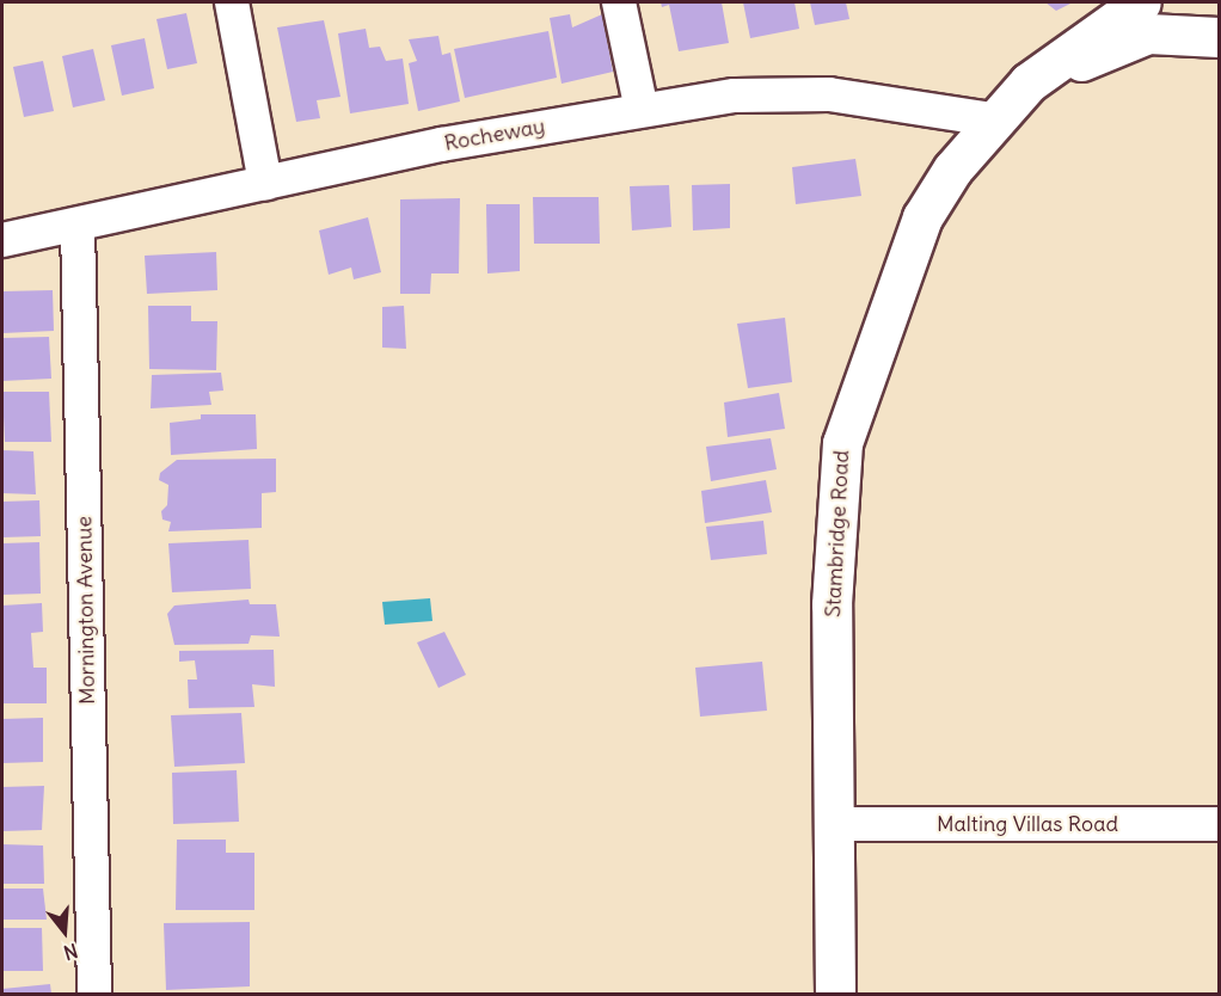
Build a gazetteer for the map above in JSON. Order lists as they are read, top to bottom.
{
  "streets": {
    "street": [
      "Rocheway",
      "Stambridge Road",
      "Mornington Avenue",
      "Malting Villas Road"
    ]
  },
  "crossings": [
    ["Rocheway", "Stambridge Road"],
    ["Rocheway", "Mornington Avenue"],
    ["Stambridge Road", "Malting Villas Road"]
  ],
  "north": "bottom"
}
